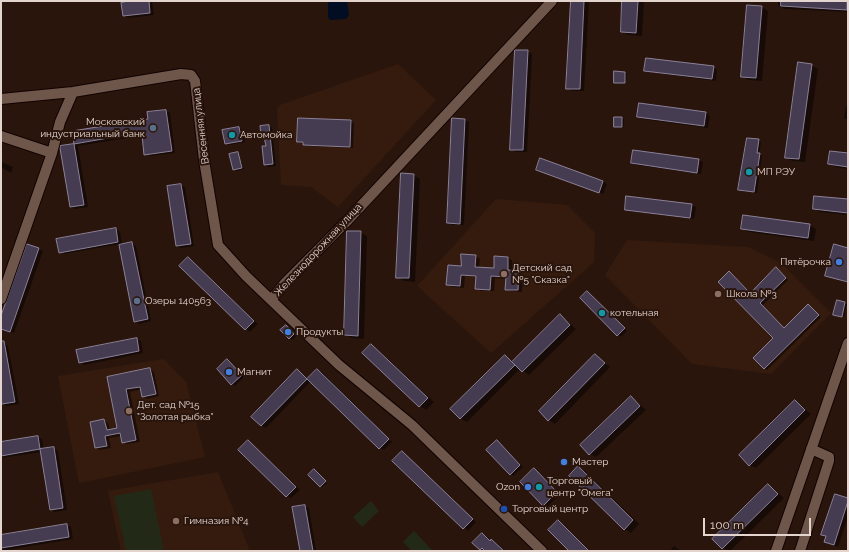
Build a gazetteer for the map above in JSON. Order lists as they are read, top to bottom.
{
  "streets": {
    "street": ["Весенняя улица", "Железнодорожная улица"]
  },
  "crossings": [
    ["Весенняя улица", "Железнодорожная улица"]
  ],
  "places": [
    "Московский индустриальный банк",
    "Автомойка",
    "МП РЭУ",
    "Пятёрочка",
    "Детский сад №5 \"Сказка\"",
    "Школа №3",
    "Озеры 140563",
    "котельная",
    "Продукты",
    "Магнит",
    "Дет. сад №15 \"Золотая рыбка\"",
    "Мастер",
    "Ozon",
    "Торговый центр \"Омега\"",
    "Торговый центр",
    "Гимназия №4"
  ],
  "scale_bar": "100 m"
}
